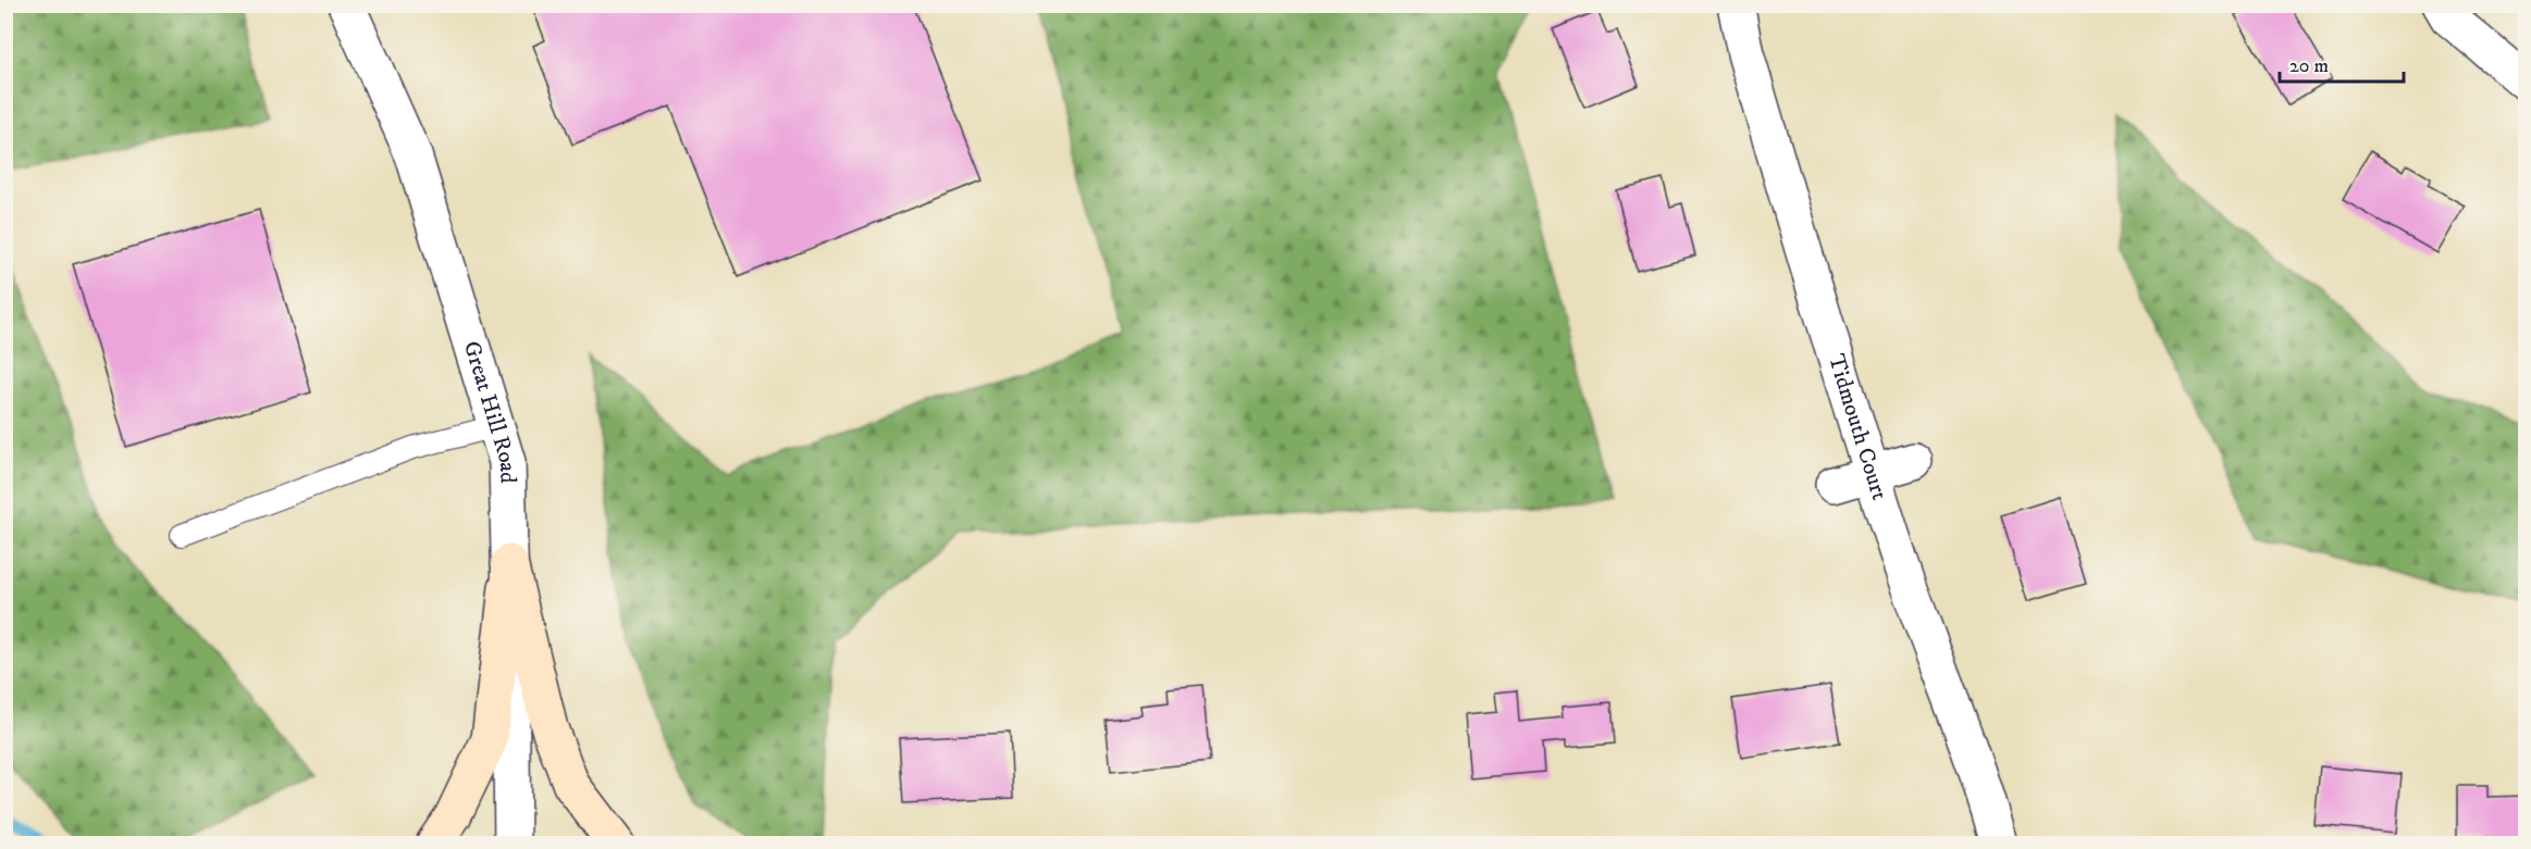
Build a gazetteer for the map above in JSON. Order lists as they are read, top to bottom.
{
  "streets": {
    "street": ["Great Hill Road", "Tidmouth Court"]
  },
  "scale_bar": "20 m"
}
